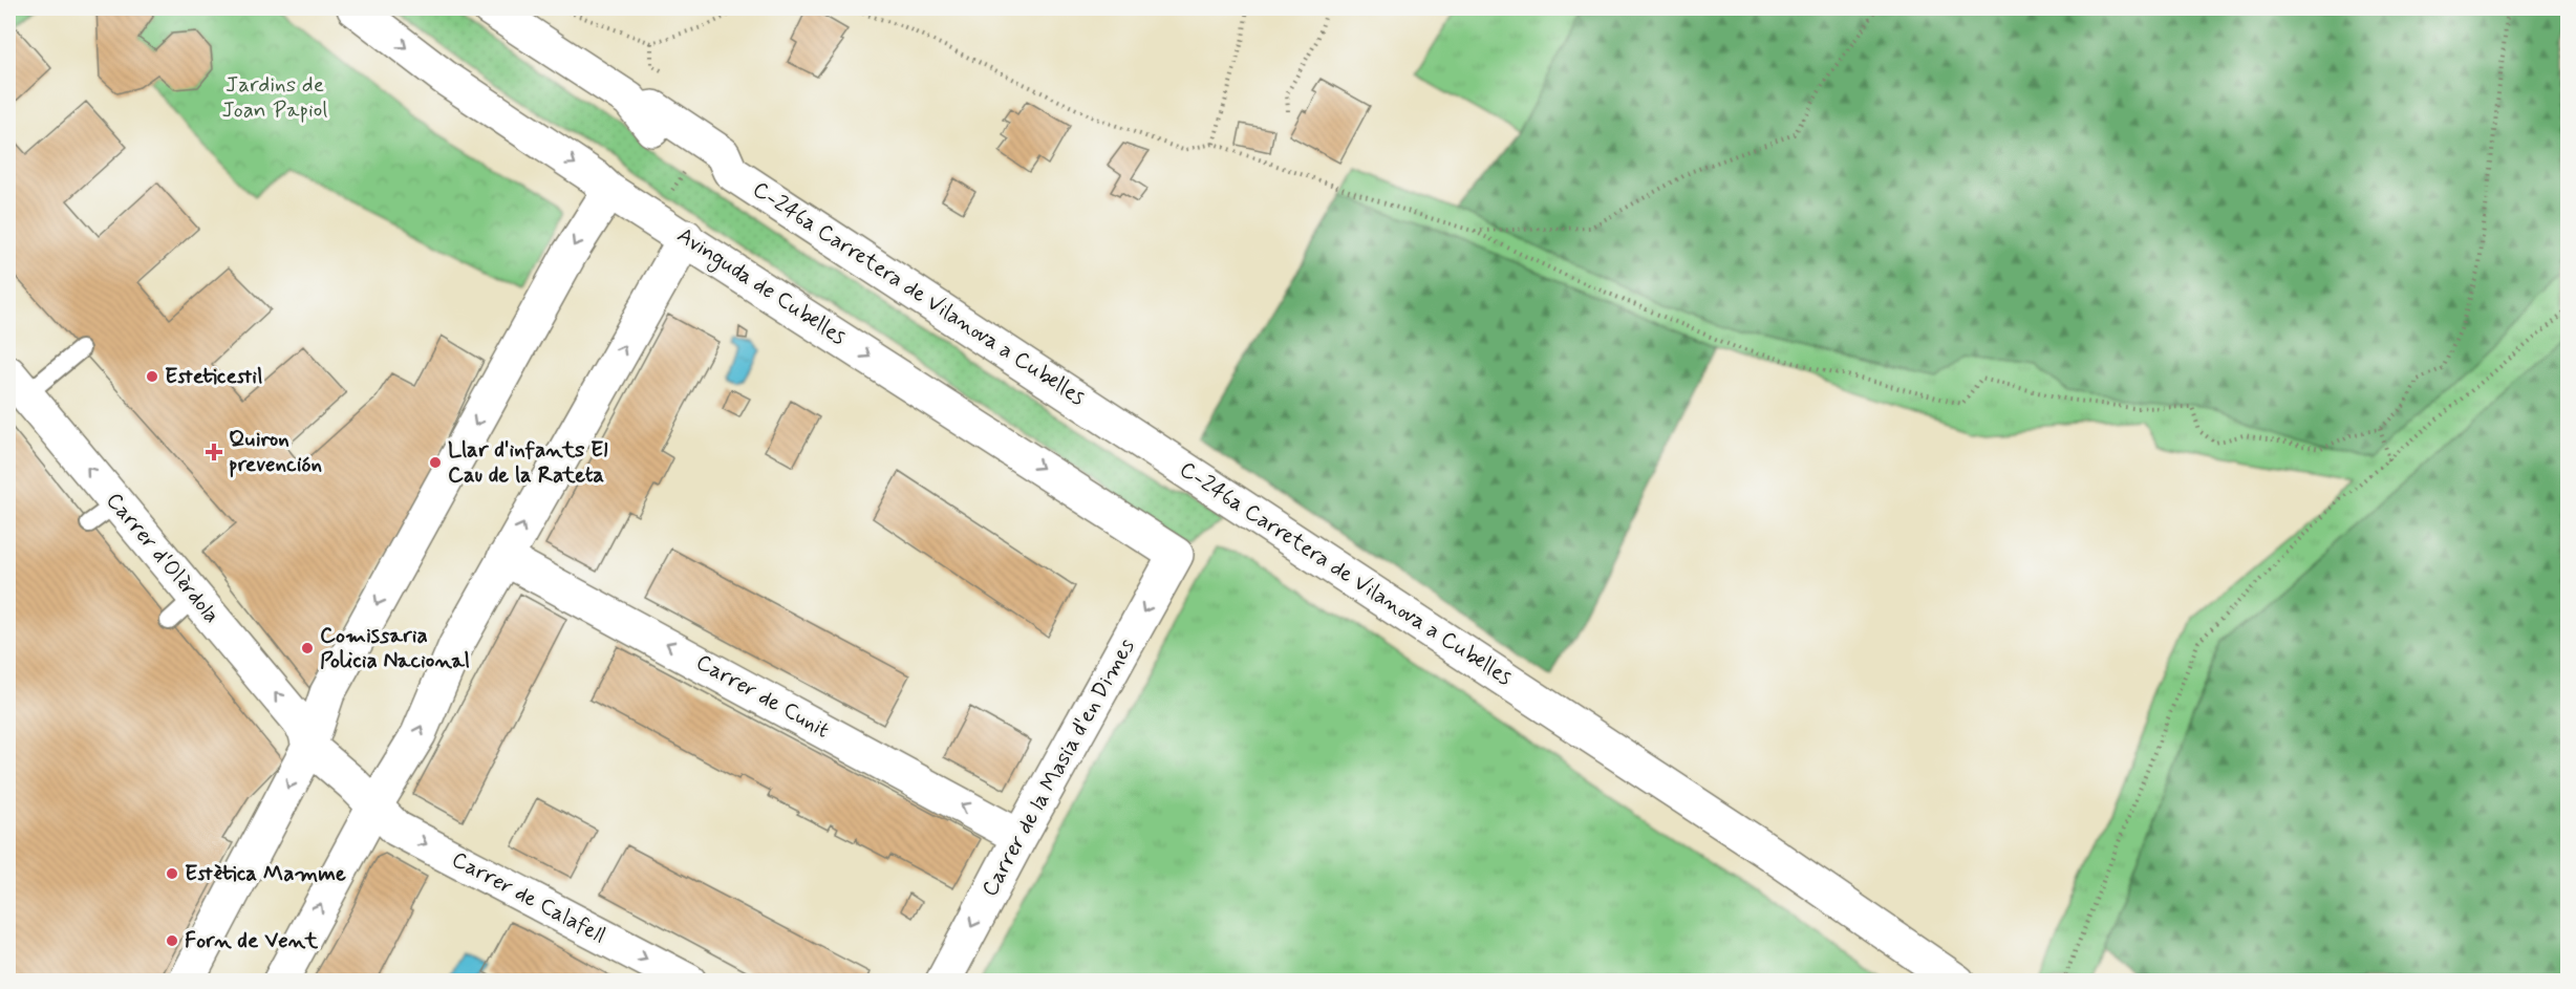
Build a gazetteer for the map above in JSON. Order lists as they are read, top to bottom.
{
  "streets": {
    "street": [
      "Avinguda de Cubelles",
      "C-246a Carretera de Vilanova a Cubelles",
      "Carrer d'Olèrdola",
      "Carrer de Cunit",
      "Carrer de la Masia d'en Dimes",
      "Carrer de Calafell"
    ]
  },
  "crossings": [
    ["Avinguda de Cubelles", "Carrer de la Masia d'en Dimes"],
    ["Carrer d'Olèrdola", "Carrer de Calafell"],
    ["Carrer de Cunit", "Carrer de la Masia d'en Dimes"]
  ],
  "one_way": [
    "Avinguda de Cubelles",
    "Carrer d'Olèrdola",
    "Carrer de Cunit",
    "Carrer de la Masia d'en Dimes",
    "Carrer de Calafell"
  ],
  "parks": ["Jardins de Joan Papiol"],
  "places": {
    "other": [
      "Esteticestil",
      "Llar d'infants El Cau de la Rateta",
      "Comissaria Policia Nacional",
      "Estètica Mamme",
      "Forn de Vent"
    ],
    "health": ["Quiron prevención"]
  }
}
